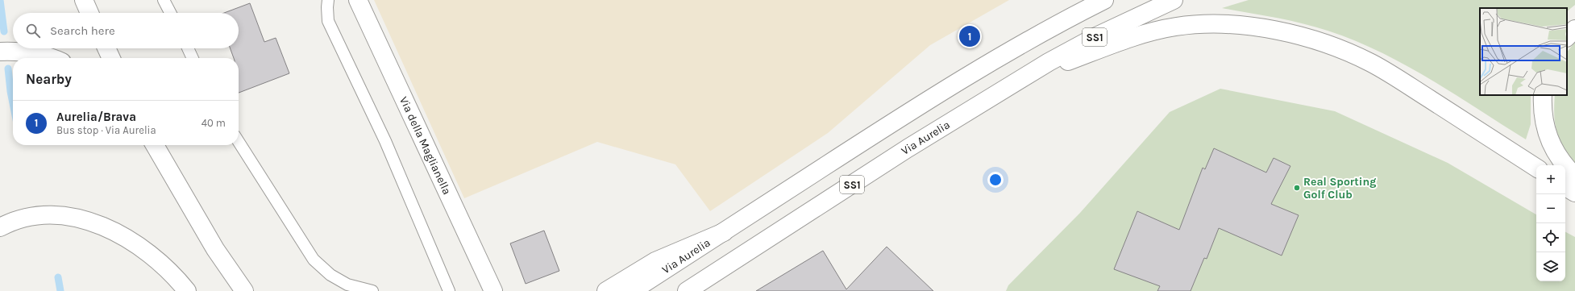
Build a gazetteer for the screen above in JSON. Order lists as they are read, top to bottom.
{
  "streets": {
    "main road": ["SS1", "Via Aurelia", "Via della Maglianella"]
  },
  "places": ["Real Sporting Golf Club"],
  "page": {
    "search": "Search here",
    "pins": "1",
    "heading": "Nearby",
    "list": [
      {
        "mark": "1",
        "name": "Aurelia/Brava",
        "note": "Bus stop · Via Aurelia",
        "value": "40 m"
      }
    ],
    "map_buttons": ["+", "−"]
  }
}
